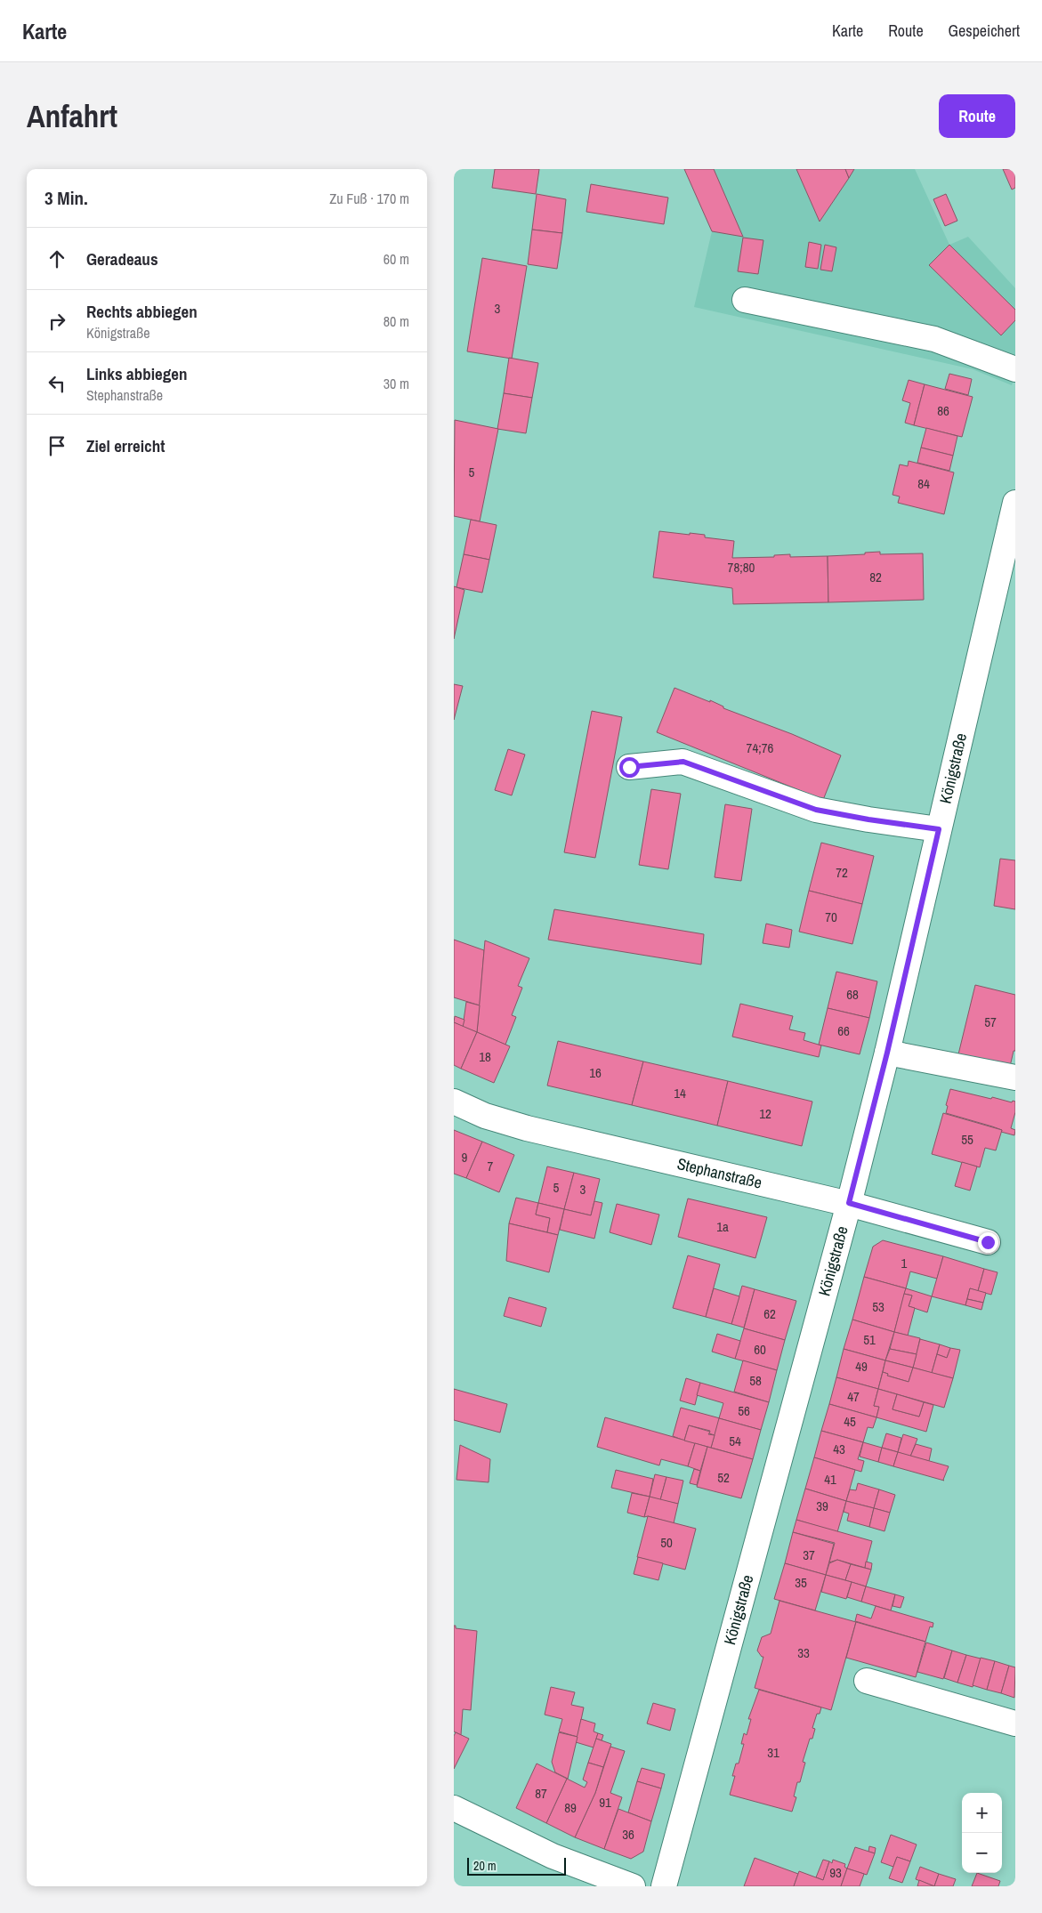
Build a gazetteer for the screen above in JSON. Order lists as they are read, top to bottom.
{
  "streets": {
    "street": ["Königstraße", "Stephanstraße"]
  },
  "crossings": [
    ["Königstraße", "Stephanstraße"]
  ],
  "house_numbers": [
    "3",
    "86",
    "5",
    "84",
    "78;80",
    "82",
    "74;76",
    "72",
    "70",
    "68",
    "57",
    "66",
    "18",
    "16",
    "14",
    "12",
    "55",
    "9",
    "7",
    "5",
    "3",
    "1a",
    "1",
    "53",
    "62",
    "51",
    "60",
    "49",
    "58",
    "47",
    "56",
    "45",
    "54",
    "43",
    "52",
    "41",
    "39",
    "50",
    "37",
    "35",
    "33",
    "31",
    "87",
    "91",
    "89",
    "36",
    "93"
  ],
  "scale_bar": "20 m",
  "page": {
    "header": "Karte",
    "nav": ["Karte", "Route", "Gespeichert"],
    "buttons": "Route",
    "title": "Anfahrt",
    "heading": ["3 Min.", "Zu Fuß · 170 m"],
    "list": [
      ["Geradeaus", "60 m"],
      ["Rechts abbiegen", "Königstraße", "80 m"],
      ["Links abbiegen", "Stephanstraße", "30 m"],
      "Ziel erreicht"
    ],
    "map_buttons": ["+", "−"],
    "scale": "20 m"
  }
}
